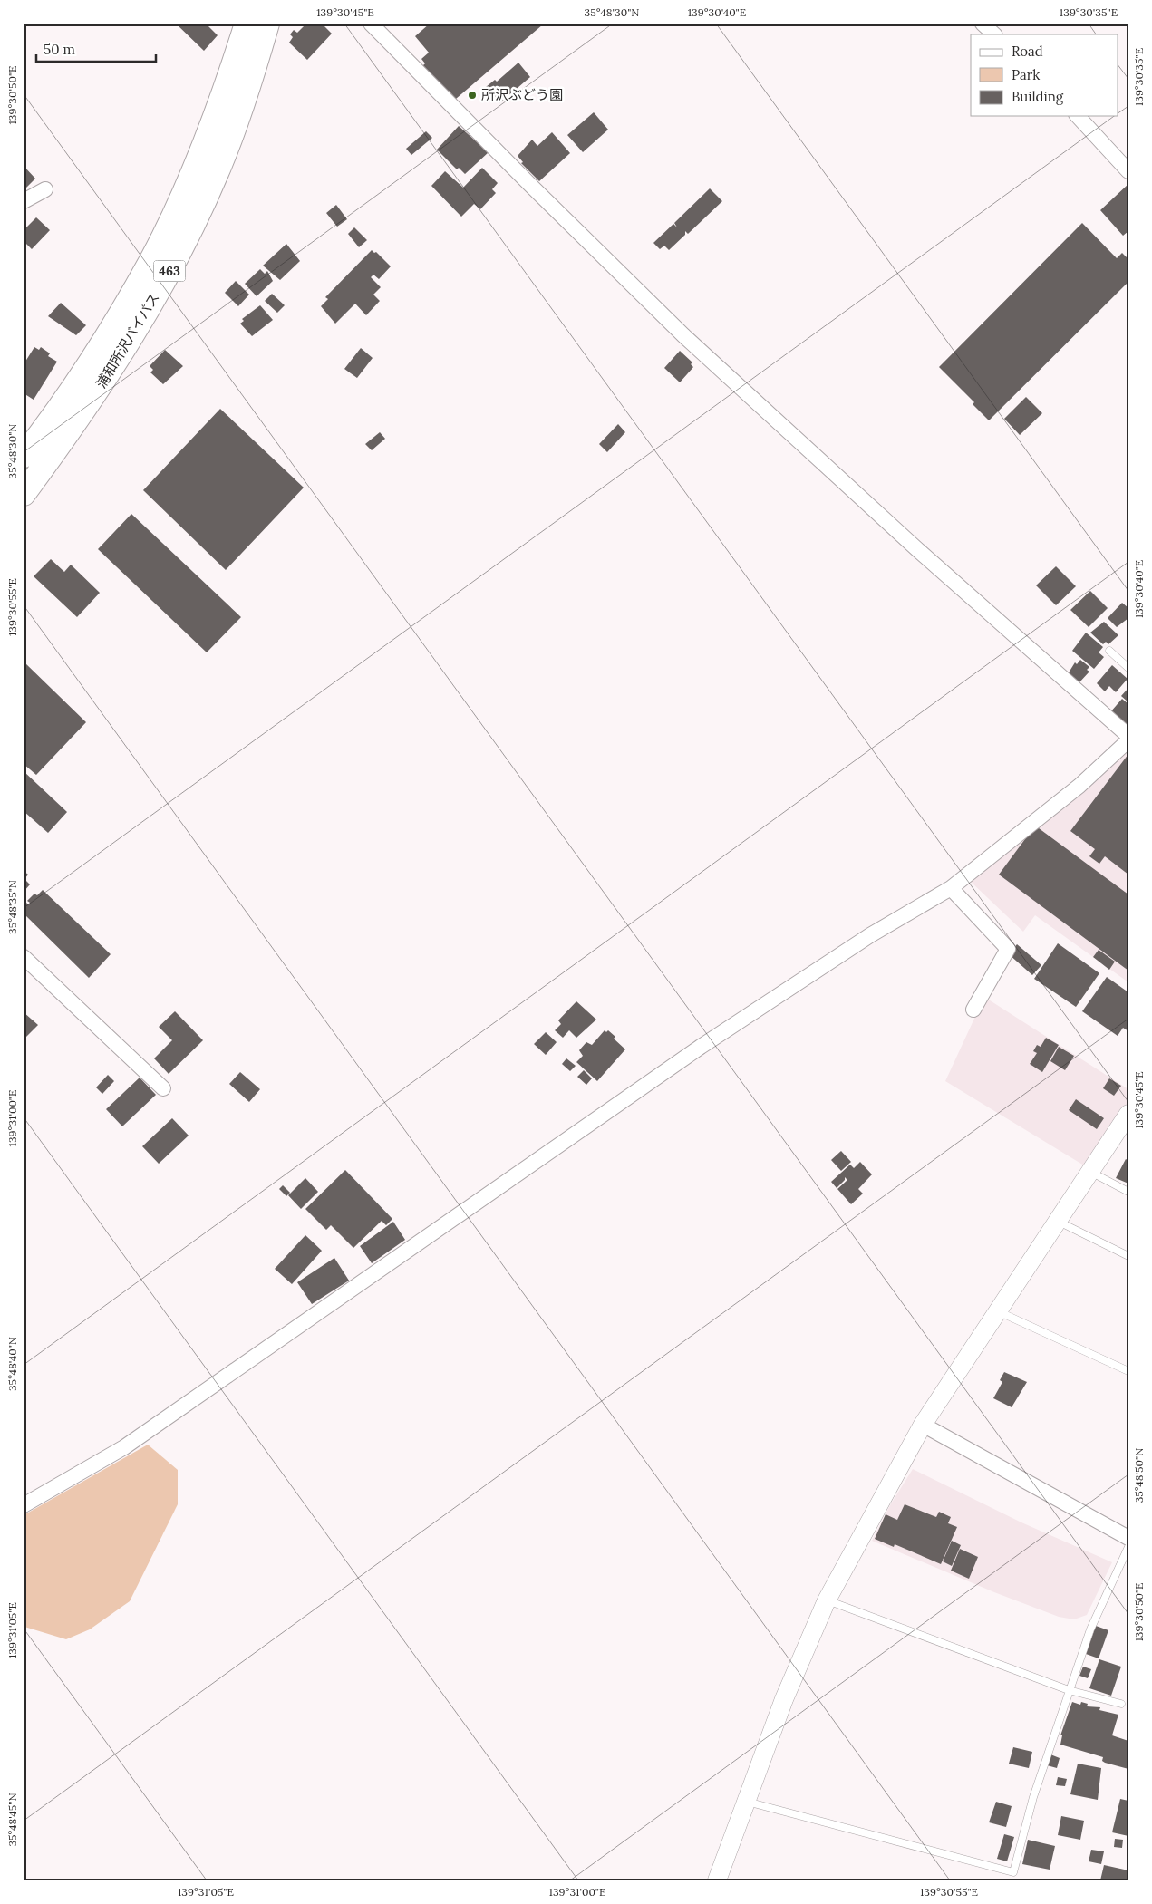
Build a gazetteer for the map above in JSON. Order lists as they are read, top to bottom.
{
  "streets": {
    "highway": ["463", "浦和所沢バイパス"]
  },
  "places": ["所沢ぶどう園"],
  "legend": ["Road", "Park", "Building"],
  "scale_bar": "50 m",
  "coordinates": [
    "139°30'45\"E",
    "35°48'30\"N",
    "139°30'40\"E",
    "139°30'35\"E",
    "139°30'50\"E",
    "139°30'55\"E",
    "35°48'35\"N",
    "139°31'00\"E",
    "35°48'40\"N",
    "35°48'50\"N",
    "139°31'05\"E",
    "35°48'45\"N"
  ]
}
